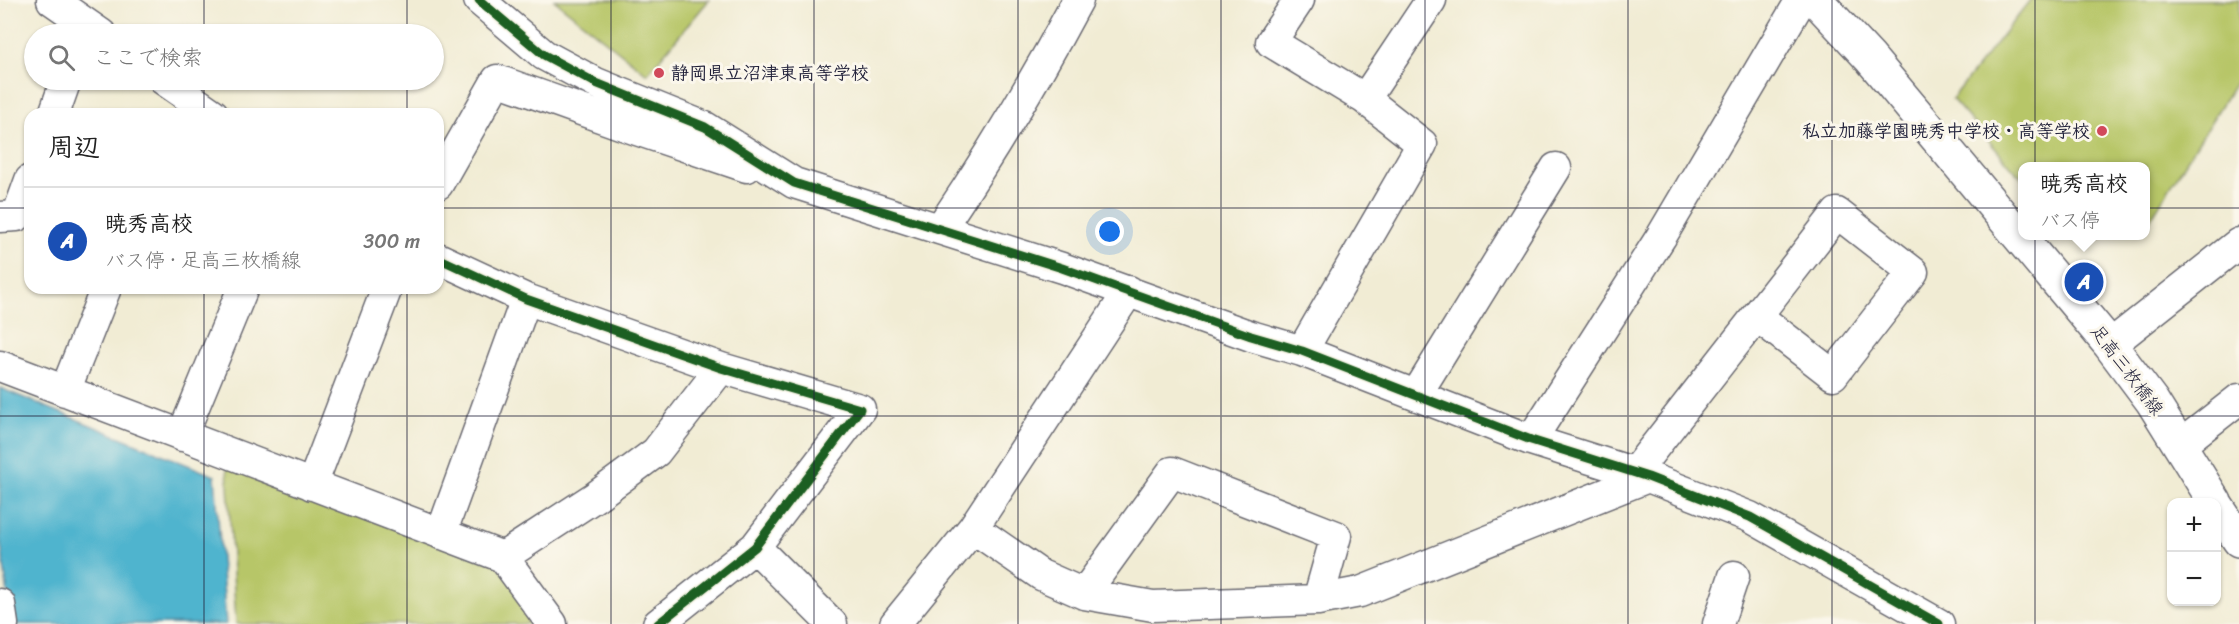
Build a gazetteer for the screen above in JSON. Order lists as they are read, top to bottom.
{
  "streets": {
    "main road": ["足高三枚橋線"]
  },
  "places": ["静岡県立沼津東高等学校", "私立加藤学園暁秀中学校・高等学校"],
  "page": {
    "search": "ここで検索",
    "heading": "周辺",
    "popup": ["暁秀高校", "バス停"],
    "list": [
      {
        "mark": "A",
        "name": "暁秀高校",
        "note": "バス停 · 足高三枚橋線",
        "value": "300 m"
      }
    ],
    "pins": "A",
    "map_buttons": ["+", "−"]
  }
}
